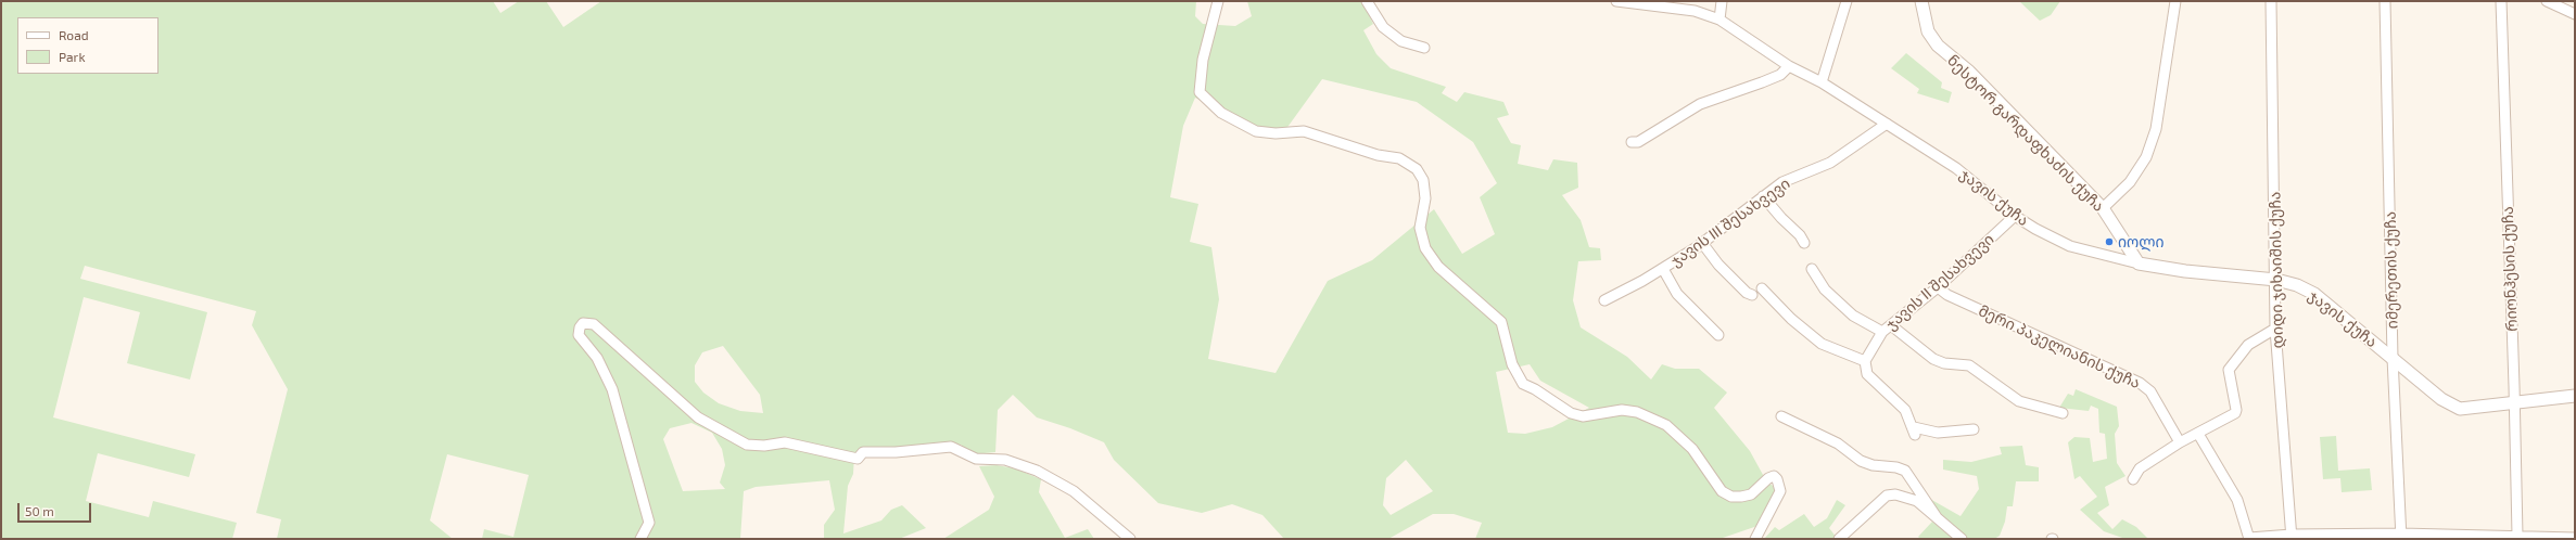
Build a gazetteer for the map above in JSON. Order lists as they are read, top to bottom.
{
  "streets": {
    "street": [
      "ნესტორ გარდაფხაძის ქუჩა",
      "ჯავის ქუჩა",
      "ჯავის III შესახვევი",
      "რიონჰესის ქუჩა",
      "დიდი ჯიხაიშის ქუჩა",
      "იმერეთის ქუჩა",
      "ჯავის II შესახვევი",
      "მერი პაკელიანის ქუჩა"
    ]
  },
  "crossings": [
    ["ნესტორ გარდაფხაძის ქუჩა", "ჯავის ქუჩა"],
    ["ჯავის ქუჩა", "ჯავის III შესახვევი"],
    ["ჯავის ქუჩა", "რიონჰესის ქუჩა"],
    ["ჯავის ქუჩა", "დიდი ჯიხაიშის ქუჩა"],
    ["ჯავის ქუჩა", "იმერეთის ქუჩა"],
    ["ჯავის ქუჩა", "ჯავის II შესახვევი"],
    ["ჯავის II შესახვევი", "მერი პაკელიანის ქუჩა"]
  ],
  "places": ["იოლი"],
  "legend": ["Road", "Park"],
  "scale_bar": "50 m"
}
